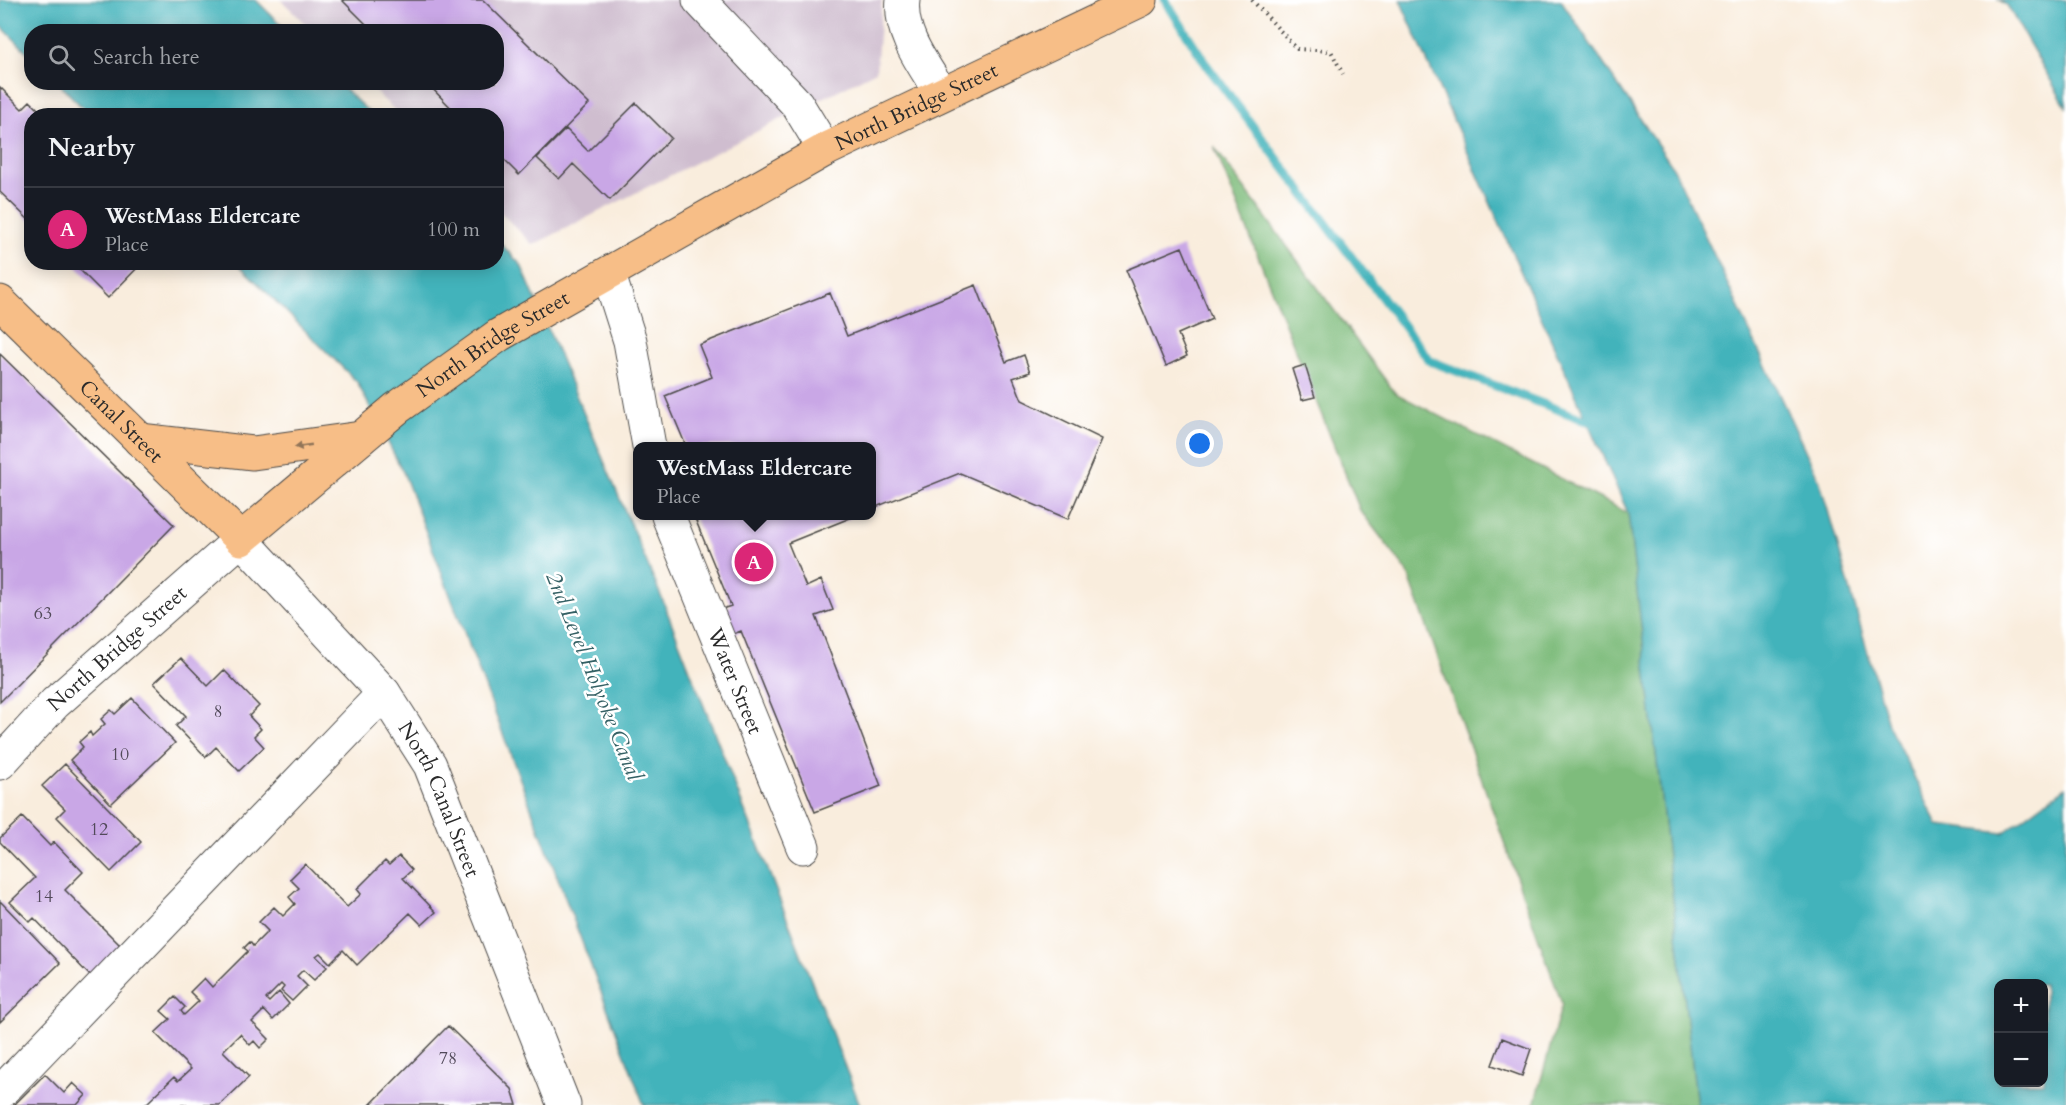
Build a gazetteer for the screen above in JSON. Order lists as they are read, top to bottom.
{
  "streets": {
    "main road": ["North Bridge Street", "Canal Street"],
    "street": ["Water Street", "North Canal Street"]
  },
  "crossings": [
    ["North Bridge Street", "Canal Street"],
    ["North Bridge Street", "North Canal Street"],
    ["Canal Street", "North Canal Street"]
  ],
  "water": ["2nd Level Holyoke Canal"],
  "house_numbers": [
    "63",
    "8",
    "10",
    "12",
    "14",
    "78"
  ],
  "page": {
    "search": "Search here",
    "heading": "Nearby",
    "list": [
      {
        "mark": "A",
        "name": "WestMass Eldercare",
        "note": "Place",
        "value": "100 m"
      }
    ],
    "popup": ["WestMass Eldercare", "Place"],
    "pins": "A",
    "map_buttons": ["+", "−"]
  }
}
